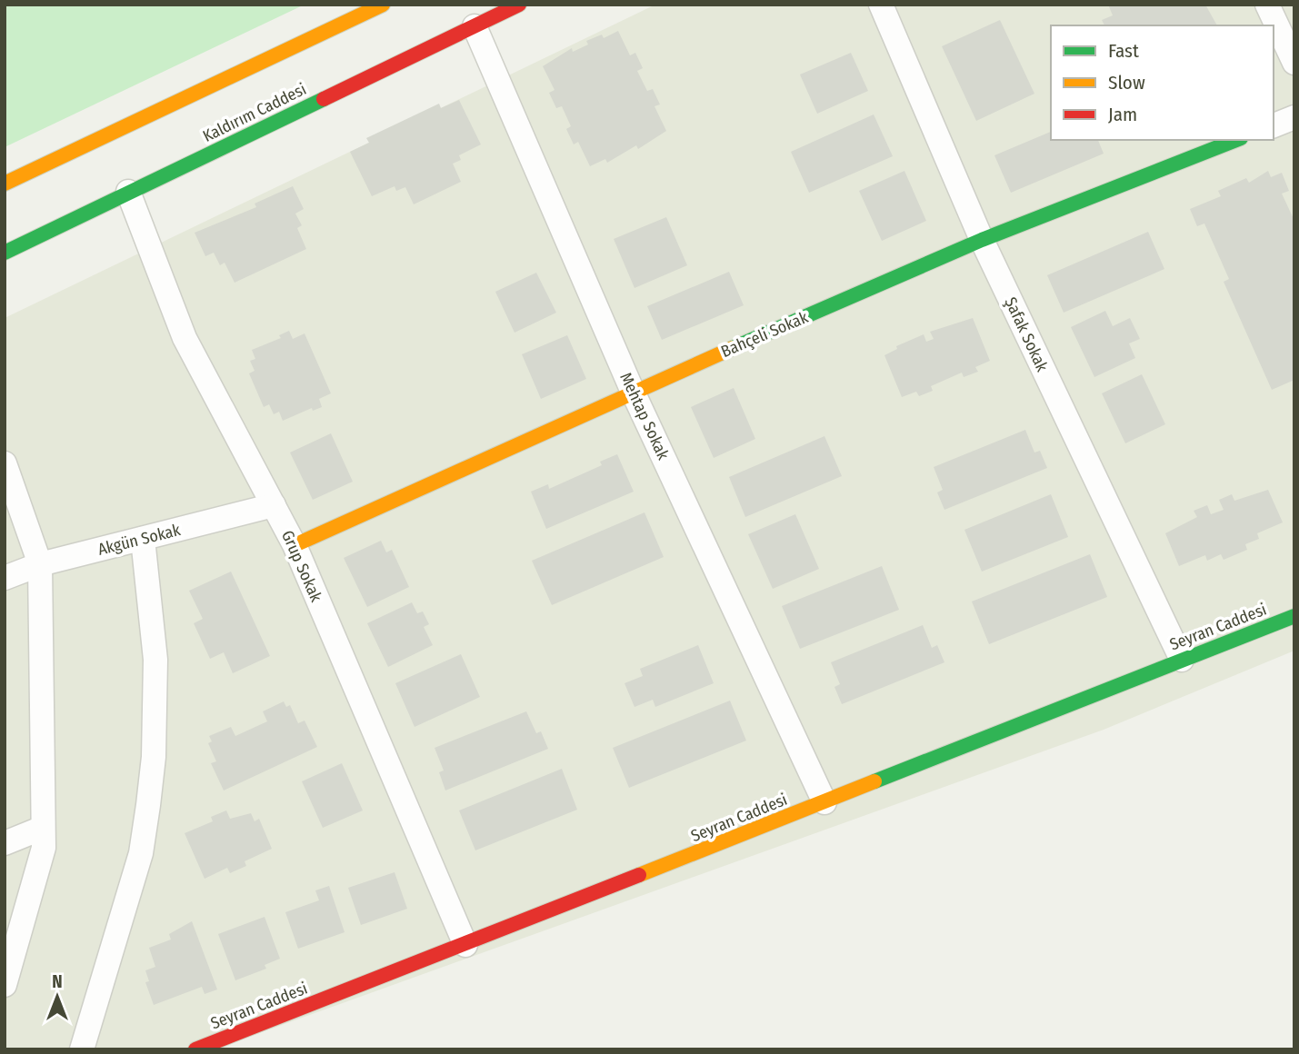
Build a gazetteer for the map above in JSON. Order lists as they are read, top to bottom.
{
  "streets": {
    "street": [
      "Kaldırım Caddesi",
      "Bahçeli Sokak",
      "Şafak Sokak",
      "Mehtap Sokak",
      "Akgün Sokak",
      "Grup Sokak",
      "Seyran Caddesi"
    ]
  },
  "crossings": [
    ["Kaldırım Caddesi", "Mehtap Sokak"],
    ["Kaldırım Caddesi", "Grup Sokak"],
    ["Bahçeli Sokak", "Şafak Sokak"],
    ["Bahçeli Sokak", "Mehtap Sokak"],
    ["Bahçeli Sokak", "Grup Sokak"],
    ["Şafak Sokak", "Seyran Caddesi"],
    ["Mehtap Sokak", "Seyran Caddesi"],
    ["Akgün Sokak", "Grup Sokak"],
    ["Grup Sokak", "Seyran Caddesi"]
  ],
  "legend": ["Fast", "Slow", "Jam"],
  "north": "top"
}
